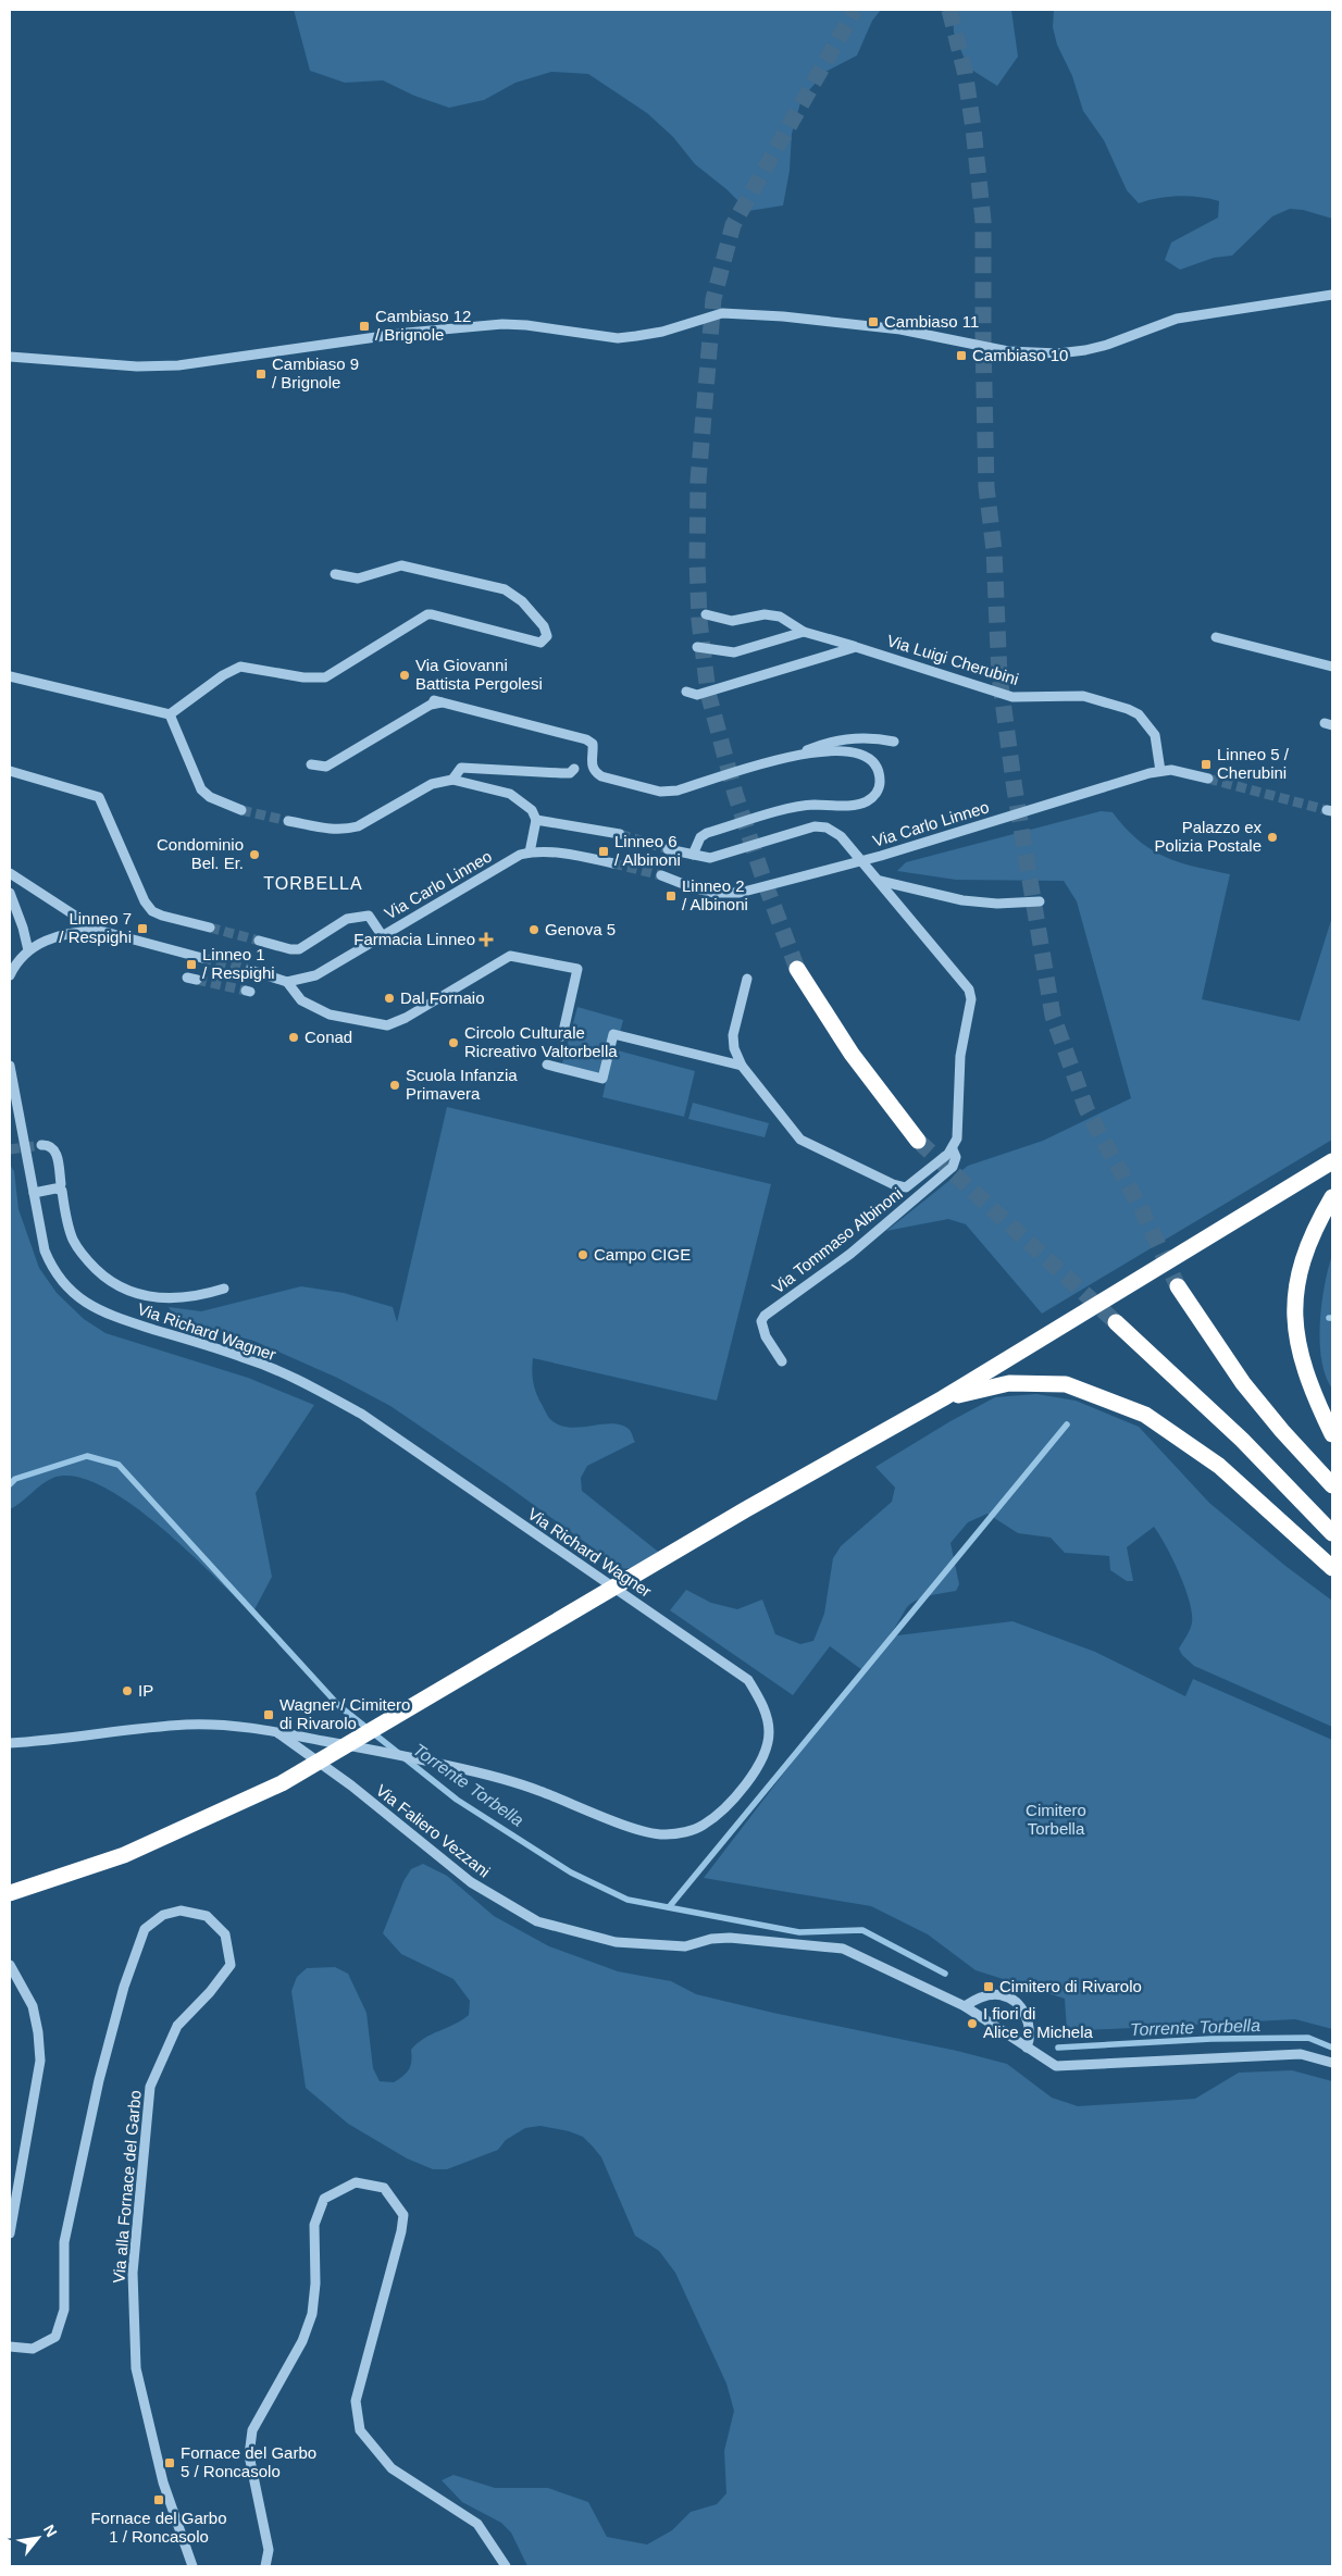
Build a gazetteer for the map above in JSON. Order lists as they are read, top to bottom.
{
  "streets": {
    "street": [
      "Via Luigi Cherubini",
      "Via Carlo Linneo",
      "Via Tommaso Albinoni",
      "Via Richard Wagner",
      "Via Faliero Vezzani",
      "Via alla Fornace del Garbo"
    ]
  },
  "crossings": [
    ["Via Luigi Cherubini", "Via Carlo Linneo"],
    ["Via Richard Wagner", "Via Faliero Vezzani"]
  ],
  "districts": ["TORBELLA"],
  "water": ["Torrente Torbella"],
  "parks": ["Cimitero Torbella"],
  "places": {
    "transit": [
      "Cambiaso 11",
      "Cambiaso 12 / Brignole",
      "Cambiaso 10",
      "Cambiaso 9 / Brignole",
      "Linneo 5 / Cherubini",
      "Linneo 6 / Albinoni",
      "Linneo 2 / Albinoni",
      "Linneo 7 / Respighi",
      "Linneo 1 / Respighi",
      "Wagner / Cimitero di Rivarolo",
      "Cimitero di Rivarolo",
      "Fornace del Garbo 5 / Roncasolo",
      "Fornace del Garbo 1 / Roncasolo"
    ],
    "other": [
      "Via Giovanni Battista Pergolesi",
      "Palazzo ex Polizia Postale",
      "Condominio Bel. Er.",
      "Genova 5",
      "Dal Fornaio",
      "Conad",
      "Circolo Culturale Ricreativo Valtorbella",
      "Scuola Infanzia Primavera",
      "Campo CIGE",
      "IP",
      "I fiori di Alice e Michela"
    ],
    "health": ["Farmacia Linneo"]
  },
  "north": "top right"
}
